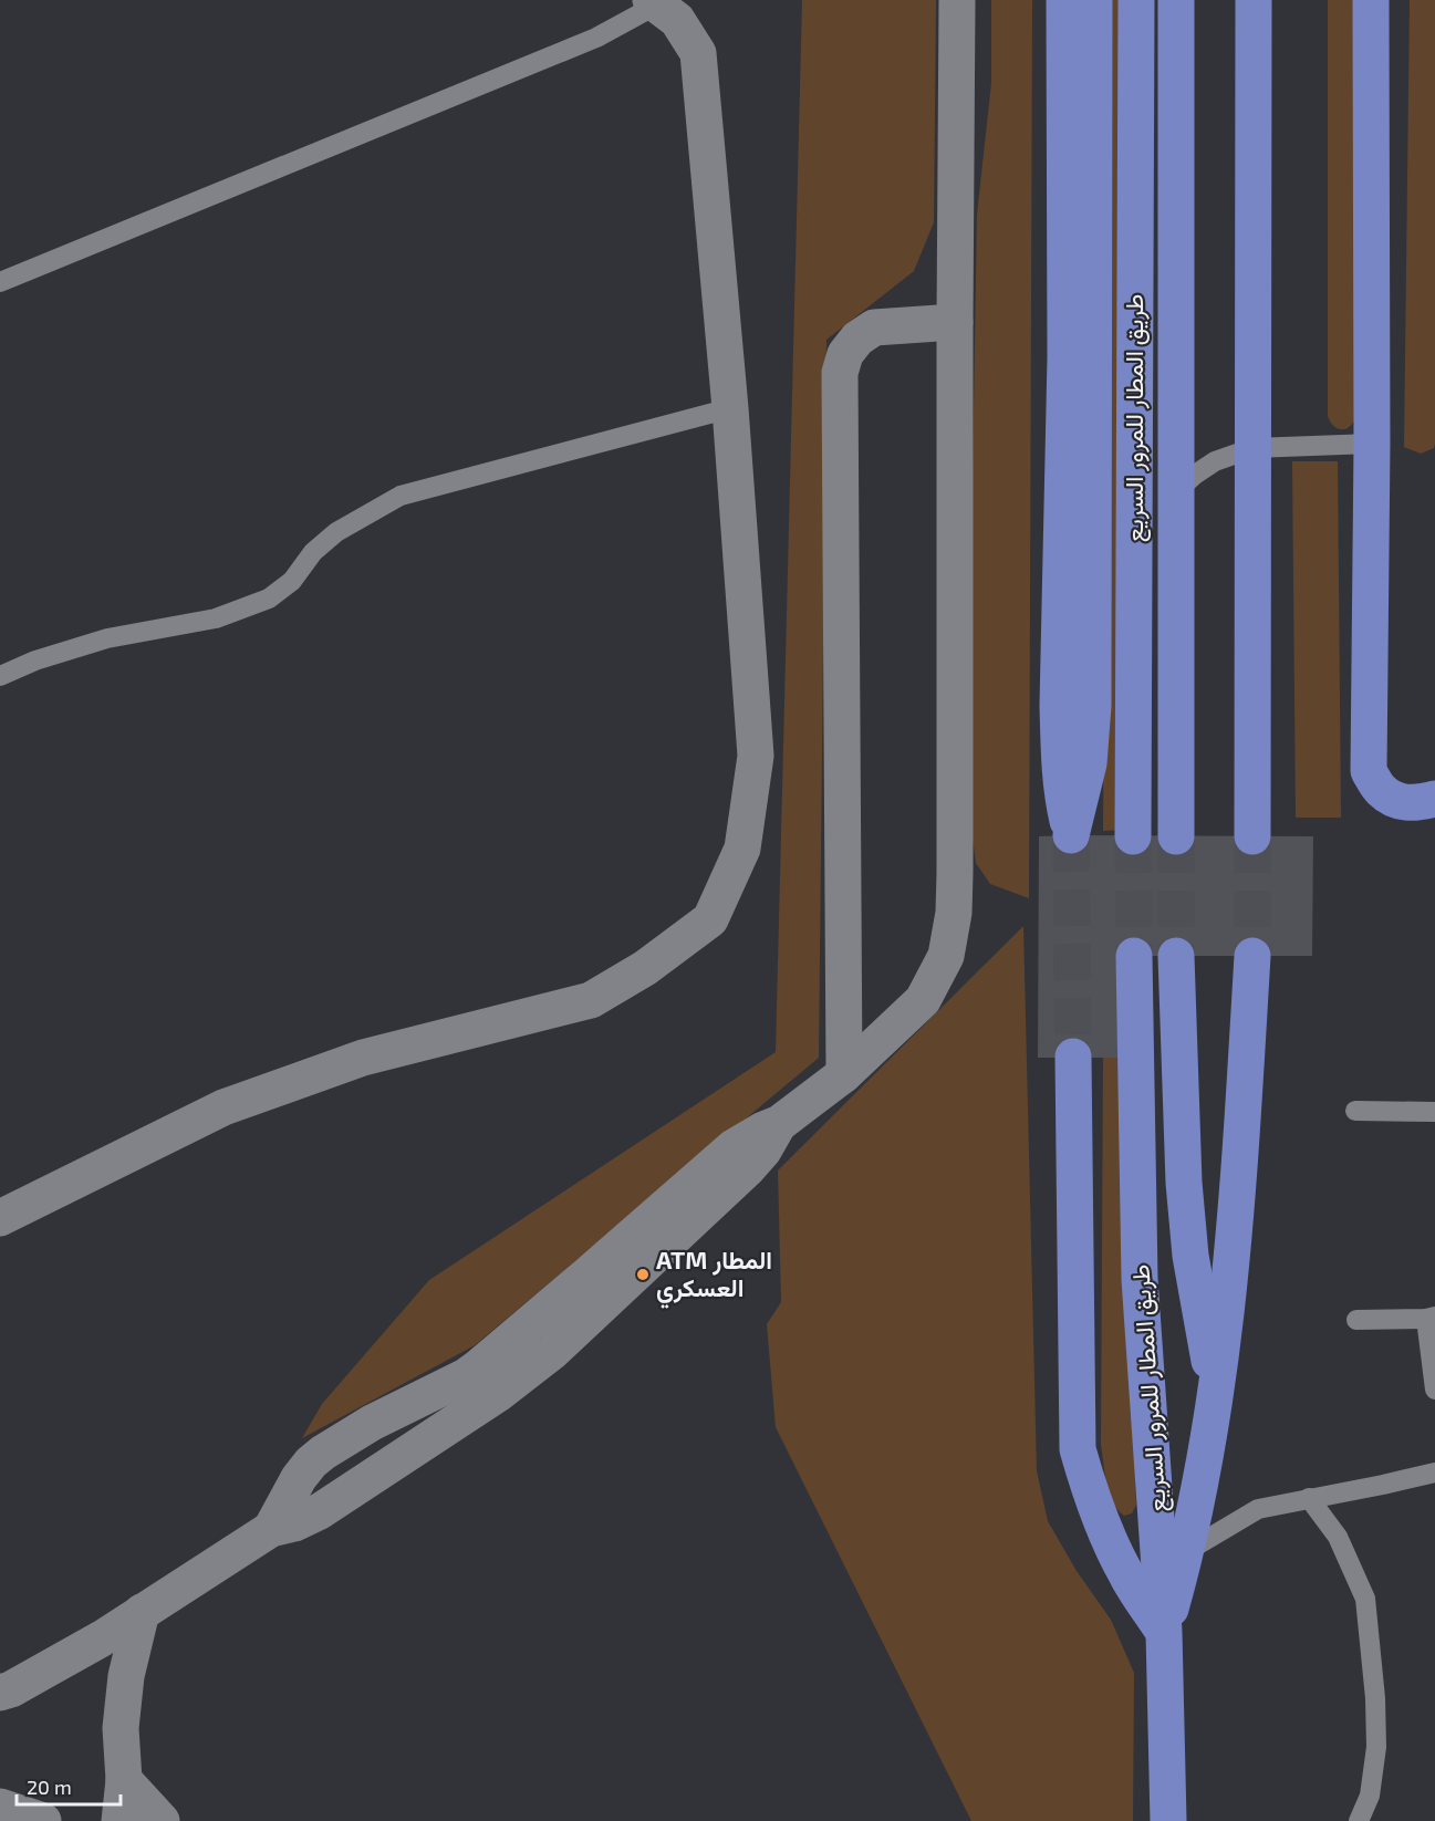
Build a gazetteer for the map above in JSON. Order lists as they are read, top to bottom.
{
  "streets": {
    "highway": ["طريق المطار للمرور السريع"]
  },
  "places": ["ATM المطار العسكري"],
  "scale_bar": "20 m"
}
